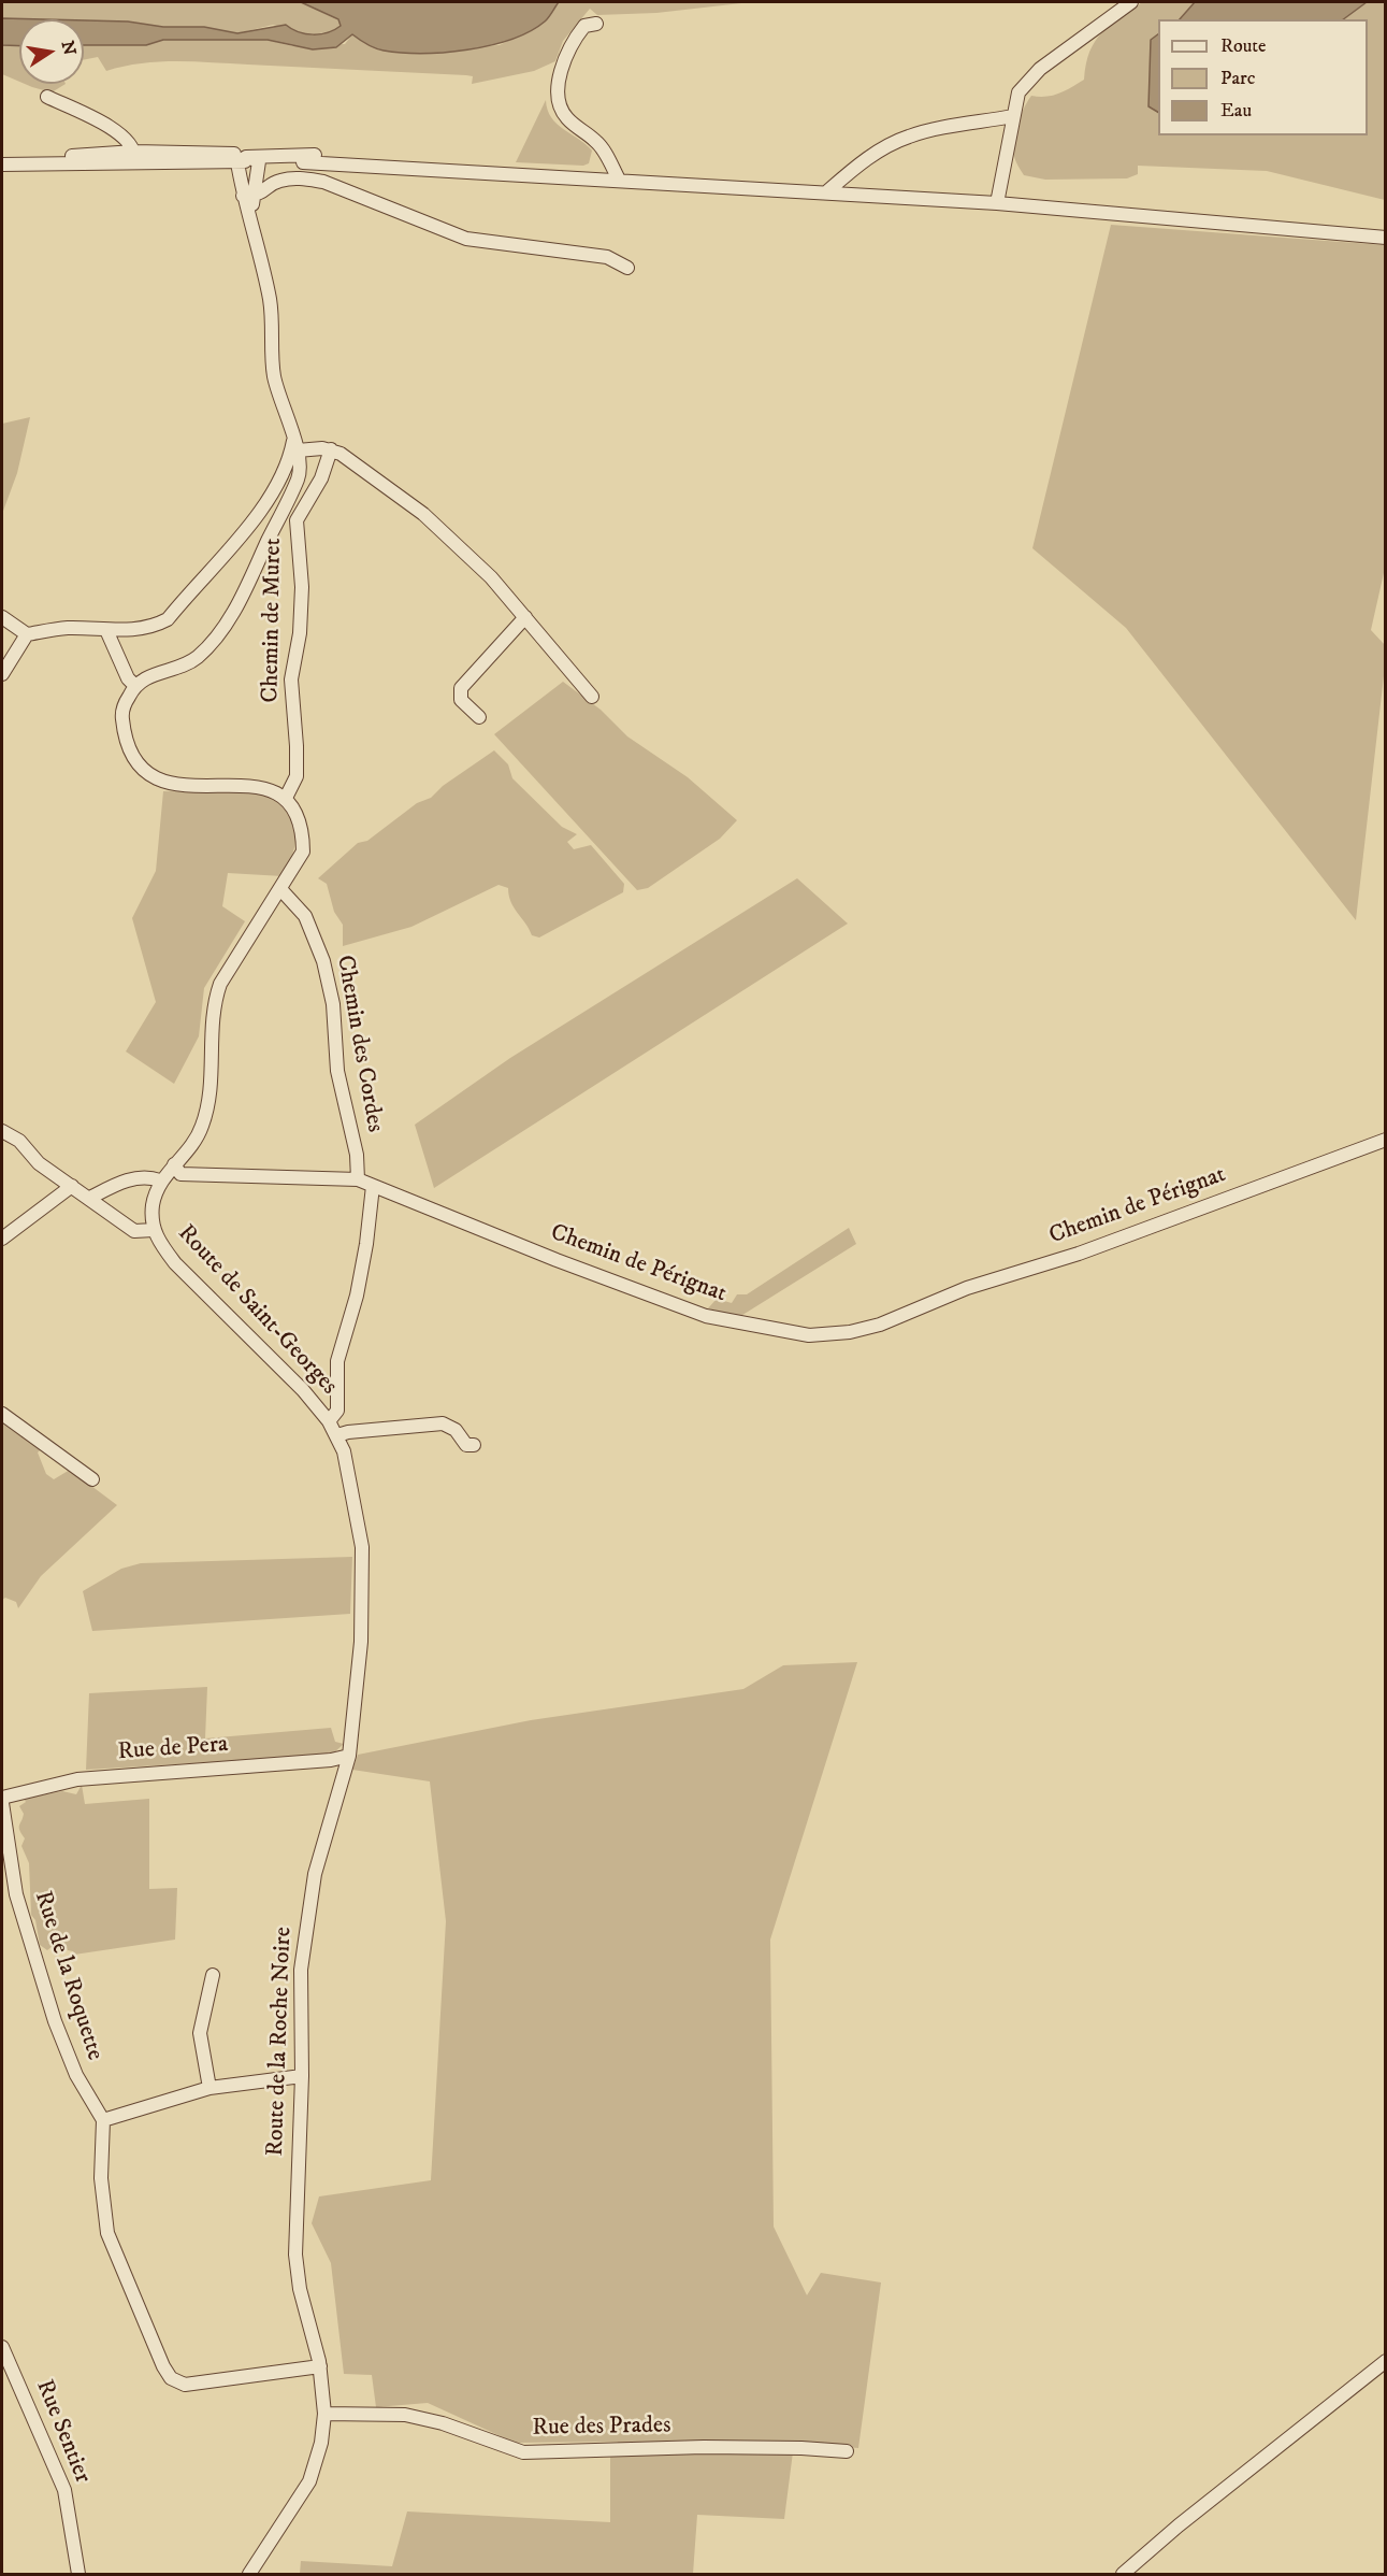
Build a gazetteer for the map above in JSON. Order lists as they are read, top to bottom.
{
  "streets": {
    "street": [
      "Chemin de Muret",
      "Chemin des Cordes",
      "Chemin de Pérignat",
      "Route de Saint-Georges",
      "Rue de Pera",
      "Rue de la Roquette",
      "Route de la Roche Noire",
      "Rue des Prades",
      "Rue Sentier"
    ]
  },
  "crossings": [
    ["Chemin des Cordes", "Chemin de Pérignat"],
    ["Route de Saint-Georges", "Route de la Roche Noire"],
    ["Rue de Pera", "Rue de la Roquette"],
    ["Rue de Pera", "Route de la Roche Noire"],
    ["Route de la Roche Noire", "Rue des Prades"]
  ],
  "legend": ["Route", "Parc", "Eau"],
  "north": "right"
}
